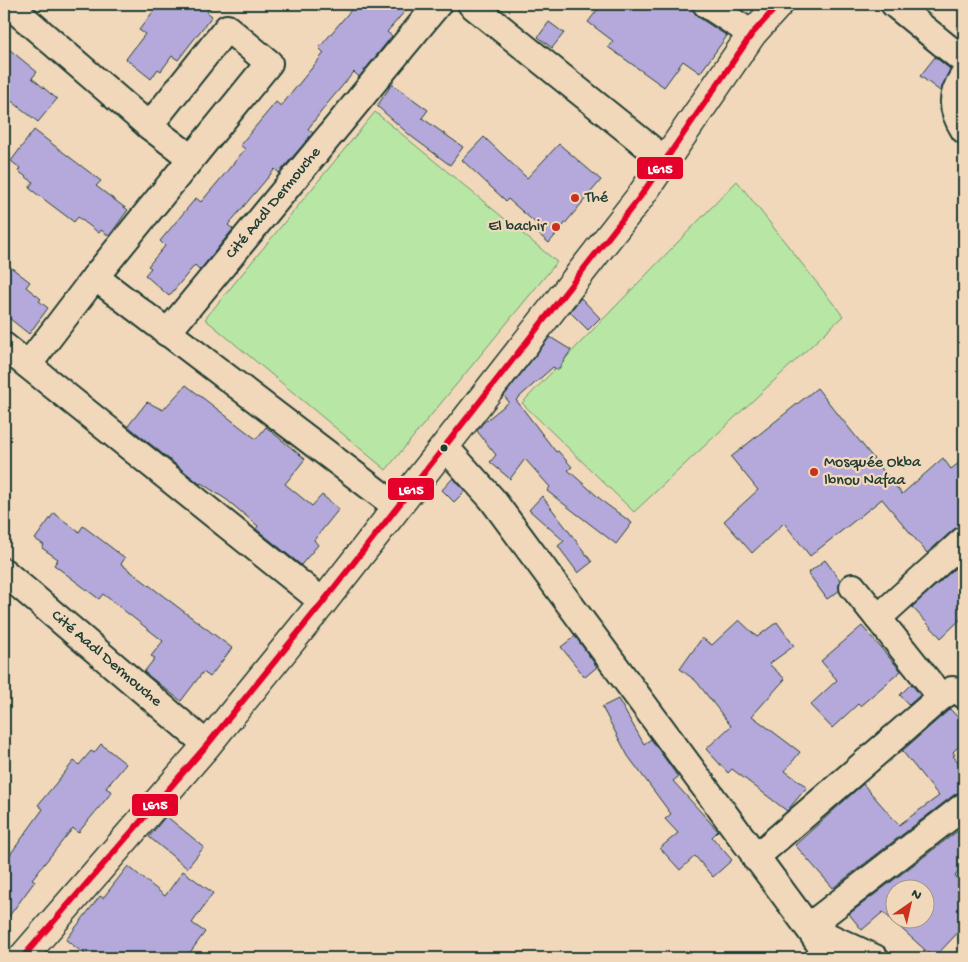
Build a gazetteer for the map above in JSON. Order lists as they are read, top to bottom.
{
  "streets": {
    "street": ["Cité Aadl Dermouche"]
  },
  "places": ["Thé", "El bachir", "Mosquée Okba Ibnou Nafaa"],
  "lines": ["transit line L615"],
  "north": "top right"
}
